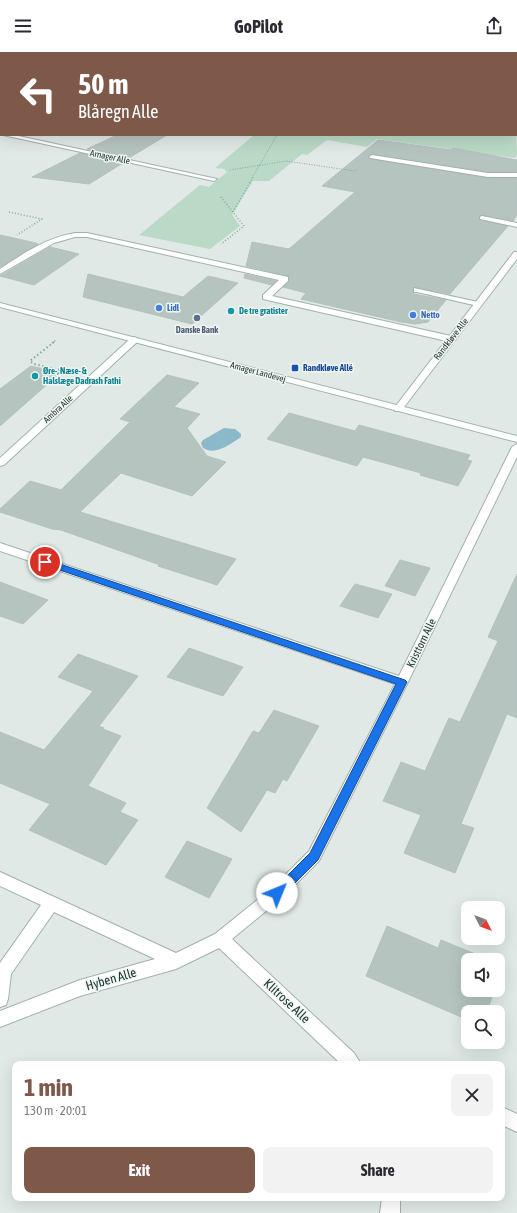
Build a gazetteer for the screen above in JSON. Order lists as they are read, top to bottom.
{
  "streets": {
    "street": [
      "Arnager Alle",
      "Randkløve Alle",
      "Amager Landevej",
      "Ambra Alle",
      "Kristtorn Alle",
      "Hyben Alle",
      "Klitrose Alle"
    ]
  },
  "crossings": [
    ["Randkløve Alle", "Amager Landevej"],
    ["Amager Landevej", "Ambra Alle"],
    ["Kristtorn Alle", "Hyben Alle"],
    ["Kristtorn Alle", "Klitrose Alle"],
    ["Hyben Alle", "Klitrose Alle"]
  ],
  "places": {
    "other": [
      "Lidl",
      "De tre gratister",
      "Netto",
      "Danske Bank",
      "Øre-, Næse- & Halslæge Dadrash Fathi"
    ],
    "transit": ["Randkløve Allé"]
  },
  "north": "bottom right",
  "page": {
    "header": "GoPilot",
    "turn": ["50 m", "Blåregn Alle"],
    "heading": ["1 min", "130 m · 20:01"],
    "buttons": ["Exit", "Share"]
  }
}
